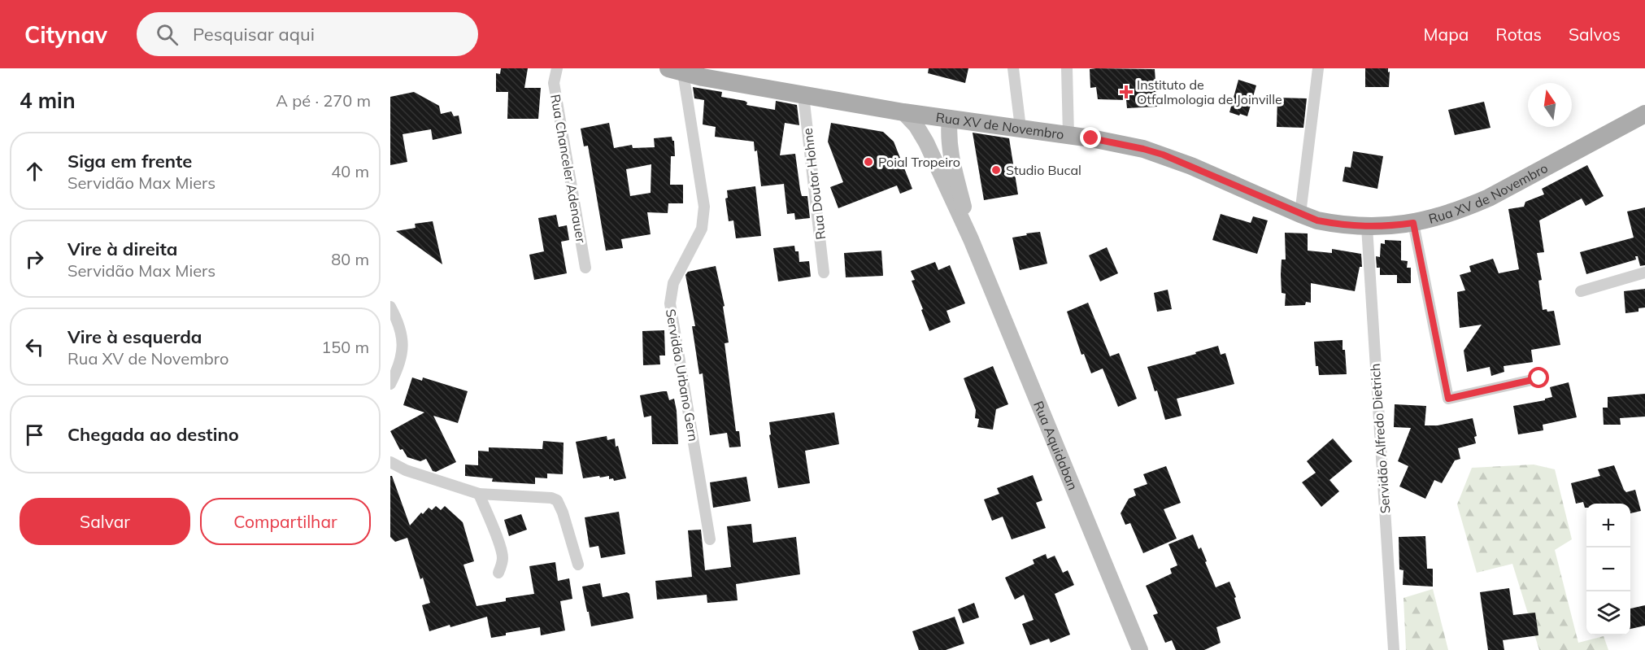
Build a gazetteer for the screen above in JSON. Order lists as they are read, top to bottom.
{
  "streets": {
    "main road": ["Rua XV de Novembro"],
    "street": [
      "Rua Chanceler Adenauer",
      "Rua Doutor Hohne",
      "Servidão Urbano Gern",
      "Servidão Alfredo Dietrich",
      "Rua Aquidaban"
    ]
  },
  "crossings": [
    ["Rua XV de Novembro", "Rua Doutor Hohne"],
    ["Rua XV de Novembro", "Servidão Urbano Gern"],
    ["Rua XV de Novembro", "Servidão Alfredo Dietrich"],
    ["Rua XV de Novembro", "Rua Aquidaban"]
  ],
  "places": {
    "health": ["Instituto de Otfalmologia de Joinville"],
    "other": ["Poial Tropeiro", "Studio Bucal"]
  },
  "north": "top",
  "page": {
    "header": "Citynav",
    "search": "Pesquisar aqui",
    "nav": ["Mapa", "Rotas", "Salvos"],
    "heading": ["4 min", "A pé · 270 m"],
    "list": [
      ["Siga em frente", "Servidão Max Miers", "40 m"],
      ["Vire à direita", "Servidão Max Miers", "80 m"],
      ["Vire à esquerda", "Rua XV de Novembro", "150 m"],
      "Chegada ao destino"
    ],
    "buttons": ["Salvar", "Compartilhar"],
    "map_buttons": ["+", "−"]
  }
}
